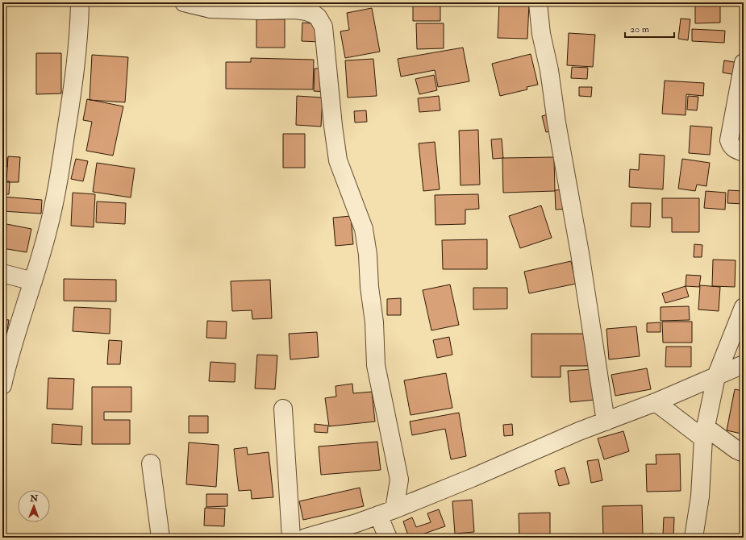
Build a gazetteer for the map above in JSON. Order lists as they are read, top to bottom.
{
  "scale_bar": "20 m",
  "north": "top"
}
